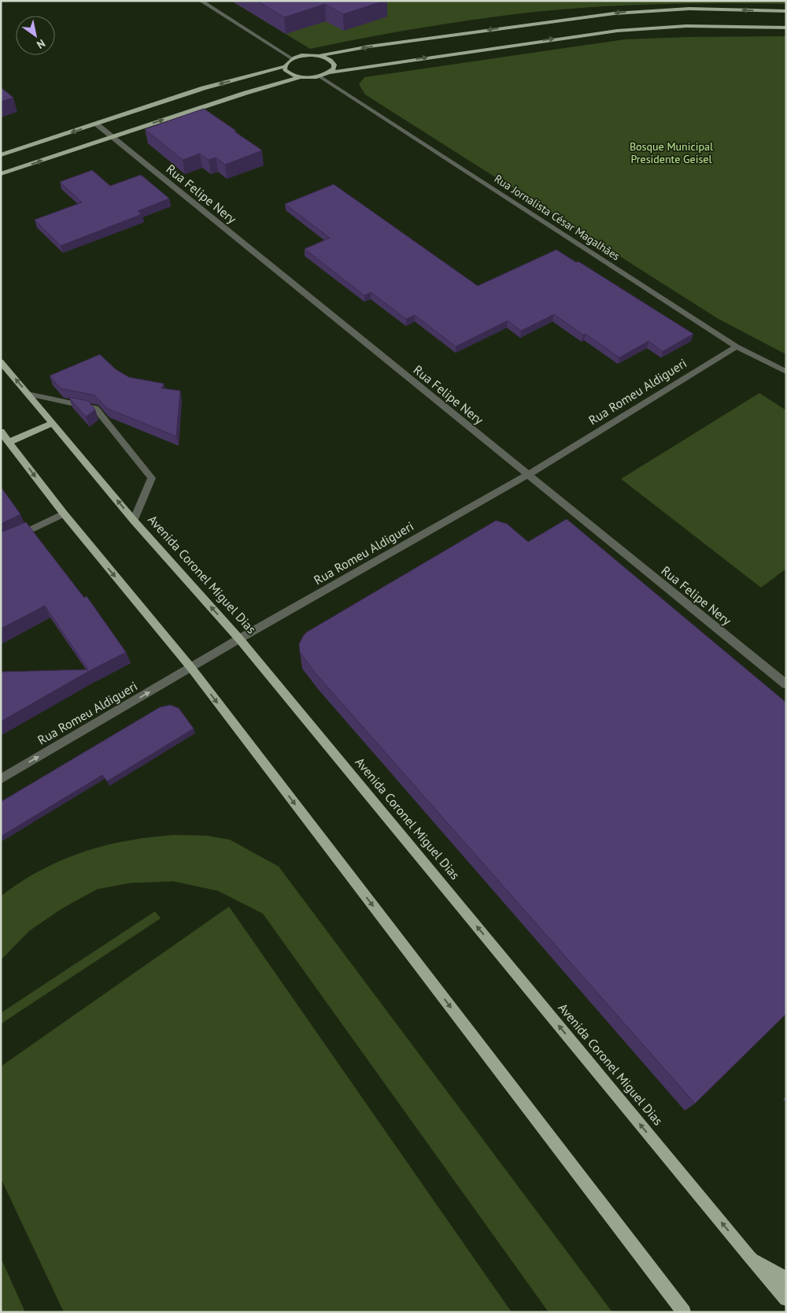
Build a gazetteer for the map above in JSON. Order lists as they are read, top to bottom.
{
  "streets": {
    "main road": ["Avenida Coronel Miguel Dias"],
    "street": ["Rua Felipe Nery", "Rua Jornalista César Magalhães", "Rua Romeu Aldigueri"]
  },
  "crossings": [
    ["Rua Felipe Nery", "Rua Romeu Aldigueri"],
    ["Rua Jornalista César Magalhães", "Rua Romeu Aldigueri"],
    ["Rua Romeu Aldigueri", "Avenida Coronel Miguel Dias"]
  ],
  "parks": ["Bosque Municipal Presidente Geisel"],
  "north": "bottom right"
}
